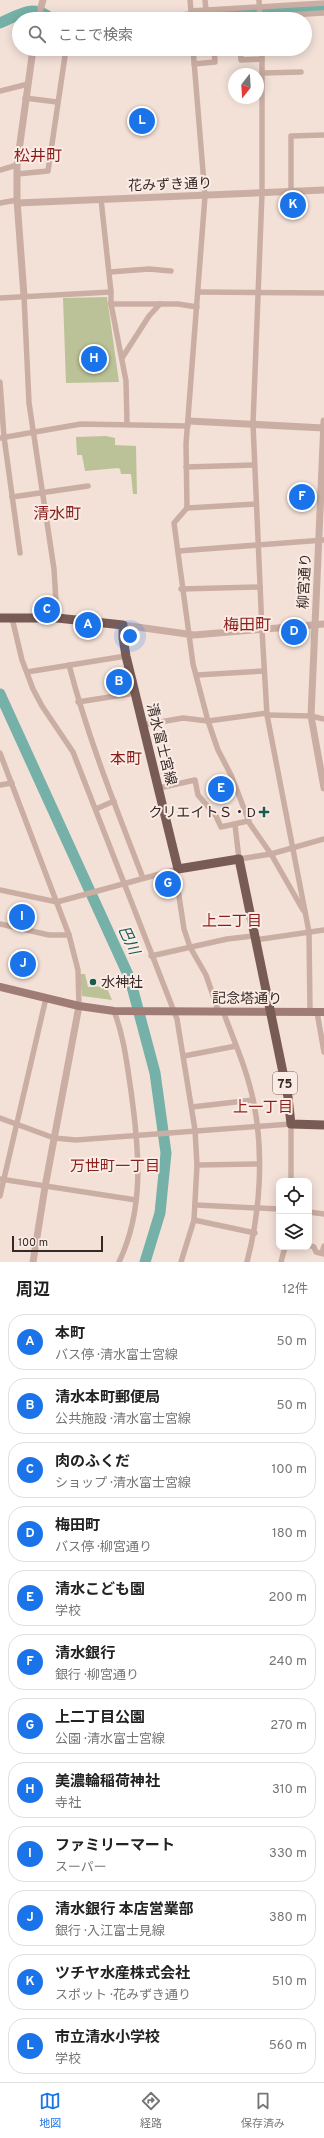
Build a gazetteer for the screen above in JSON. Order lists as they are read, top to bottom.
{
  "streets": {
    "main road": ["清水富士宮線", "記念塔通り", "75"],
    "street": ["花みずき通り", "柳宮通り"]
  },
  "crossings": [
    ["記念塔通り", "75"]
  ],
  "districts": [
    "松井町",
    "清水町",
    "梅田町",
    "本町",
    "上二丁目",
    "上一丁目",
    "万世町一丁目"
  ],
  "water": ["巴川"],
  "places": {
    "health": ["クリエイトＳ・D"],
    "other": ["水神社"]
  },
  "scale_bar": "100 m",
  "north": "bottom",
  "page": {
    "search": "ここで検索",
    "pins": [
      "L",
      "K",
      "H",
      "F",
      "C",
      "A",
      "D",
      "B",
      "E",
      "G",
      "I",
      "J"
    ],
    "scale": "100 m",
    "heading": ["周辺", "12件"],
    "list": [
      {
        "mark": "A",
        "name": "本町",
        "note": "バス停 · 清水富士宮線",
        "value": "50 m"
      },
      {
        "mark": "B",
        "name": "清水本町郵便局",
        "note": "公共施設 · 清水富士宮線",
        "value": "50 m"
      },
      {
        "mark": "C",
        "name": "肉のふくだ",
        "note": "ショップ · 清水富士宮線",
        "value": "100 m"
      },
      {
        "mark": "D",
        "name": "梅田町",
        "note": "バス停 · 柳宮通り",
        "value": "180 m"
      },
      {
        "mark": "E",
        "name": "清水こども園",
        "note": "学校",
        "value": "200 m"
      },
      {
        "mark": "F",
        "name": "清水銀行",
        "note": "銀行 · 柳宮通り",
        "value": "240 m"
      },
      {
        "mark": "G",
        "name": "上二丁目公園",
        "note": "公園 · 清水富士宮線",
        "value": "270 m"
      },
      {
        "mark": "H",
        "name": "美濃輪稲荷神社",
        "note": "寺社",
        "value": "310 m"
      },
      {
        "mark": "I",
        "name": "ファミリーマート",
        "note": "スーパー",
        "value": "330 m"
      },
      {
        "mark": "J",
        "name": "清水銀行 本店営業部",
        "note": "銀行 · 入江富士見線",
        "value": "380 m"
      },
      {
        "mark": "K",
        "name": "ツチヤ水産株式会社",
        "note": "スポット · 花みずき通り",
        "value": "510 m"
      },
      {
        "mark": "L",
        "name": "市立清水小学校",
        "note": "学校",
        "value": "560 m"
      }
    ],
    "nav": ["地図", "経路", "保存済み"]
  }
}
